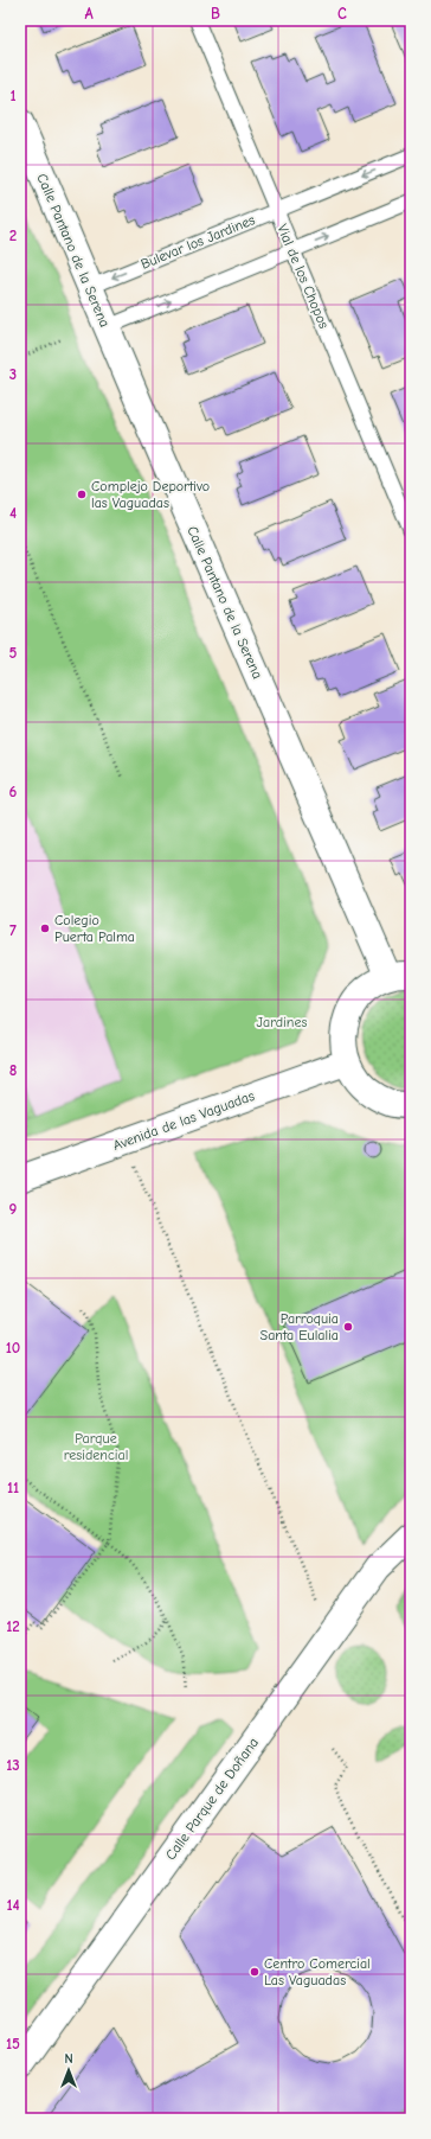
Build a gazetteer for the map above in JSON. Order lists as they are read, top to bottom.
{
  "streets": {
    "street": ["Calle Pantano de la Serena", "Avenida de las Vaguadas", "Calle Parque de Doñana"],
    "lane": ["Bulevar los Jardines", "Vial de los Chopos"]
  },
  "crossings": [
    ["Bulevar los Jardines", "Calle Pantano de la Serena"],
    ["Bulevar los Jardines", "Vial de los Chopos"]
  ],
  "parks": ["Jardines", "Parque residencial"],
  "places": [
    "Complejo Deportivo las Vaguadas",
    "Colegio Puerta Palma",
    "Parroquia Santa Eulalia",
    "Centro Comercial Las Vaguadas"
  ],
  "north": "top",
  "grid": {
    "columns": ["A", "B", "C"],
    "rows": [
      "1",
      "2",
      "3",
      "4",
      "5",
      "6",
      "7",
      "8",
      "9",
      "10",
      "11",
      "12",
      "13",
      "14",
      "15"
    ]
  }
}
